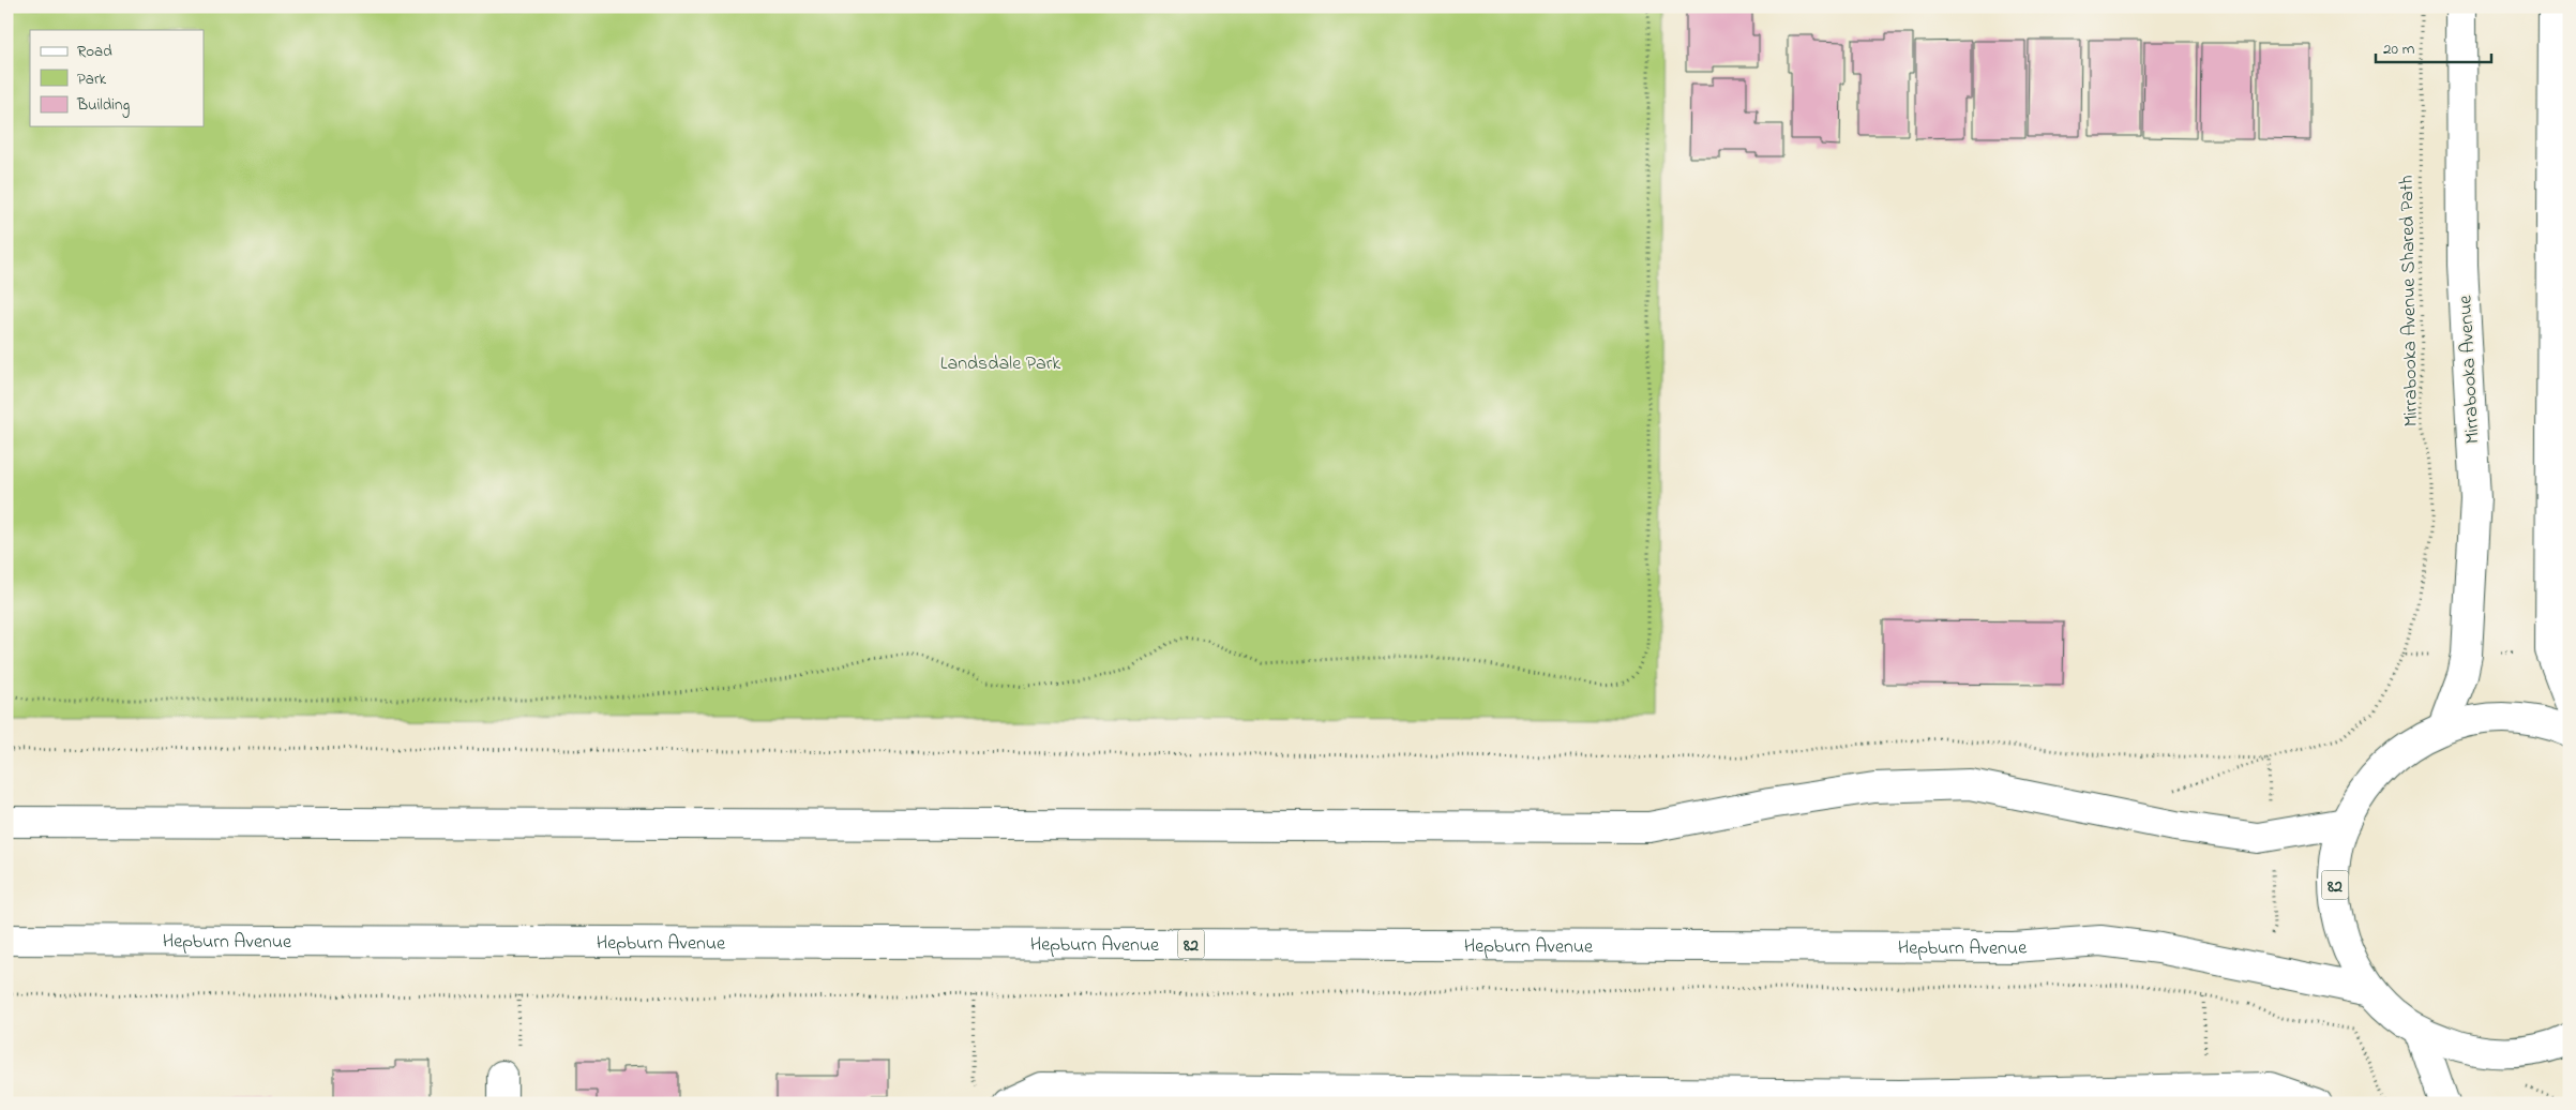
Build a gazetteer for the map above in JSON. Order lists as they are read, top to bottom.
{
  "streets": {
    "main road": ["Mirrabooka Avenue", "82", "Hepburn Avenue"],
    "path": ["Mirrabooka Avenue Shared Path"]
  },
  "crossings": [
    ["Mirrabooka Avenue", "82"],
    ["82", "Hepburn Avenue"]
  ],
  "parks": ["Landsdale Park"],
  "legend": ["Road", "Park", "Building"],
  "scale_bar": "20 m"
}
